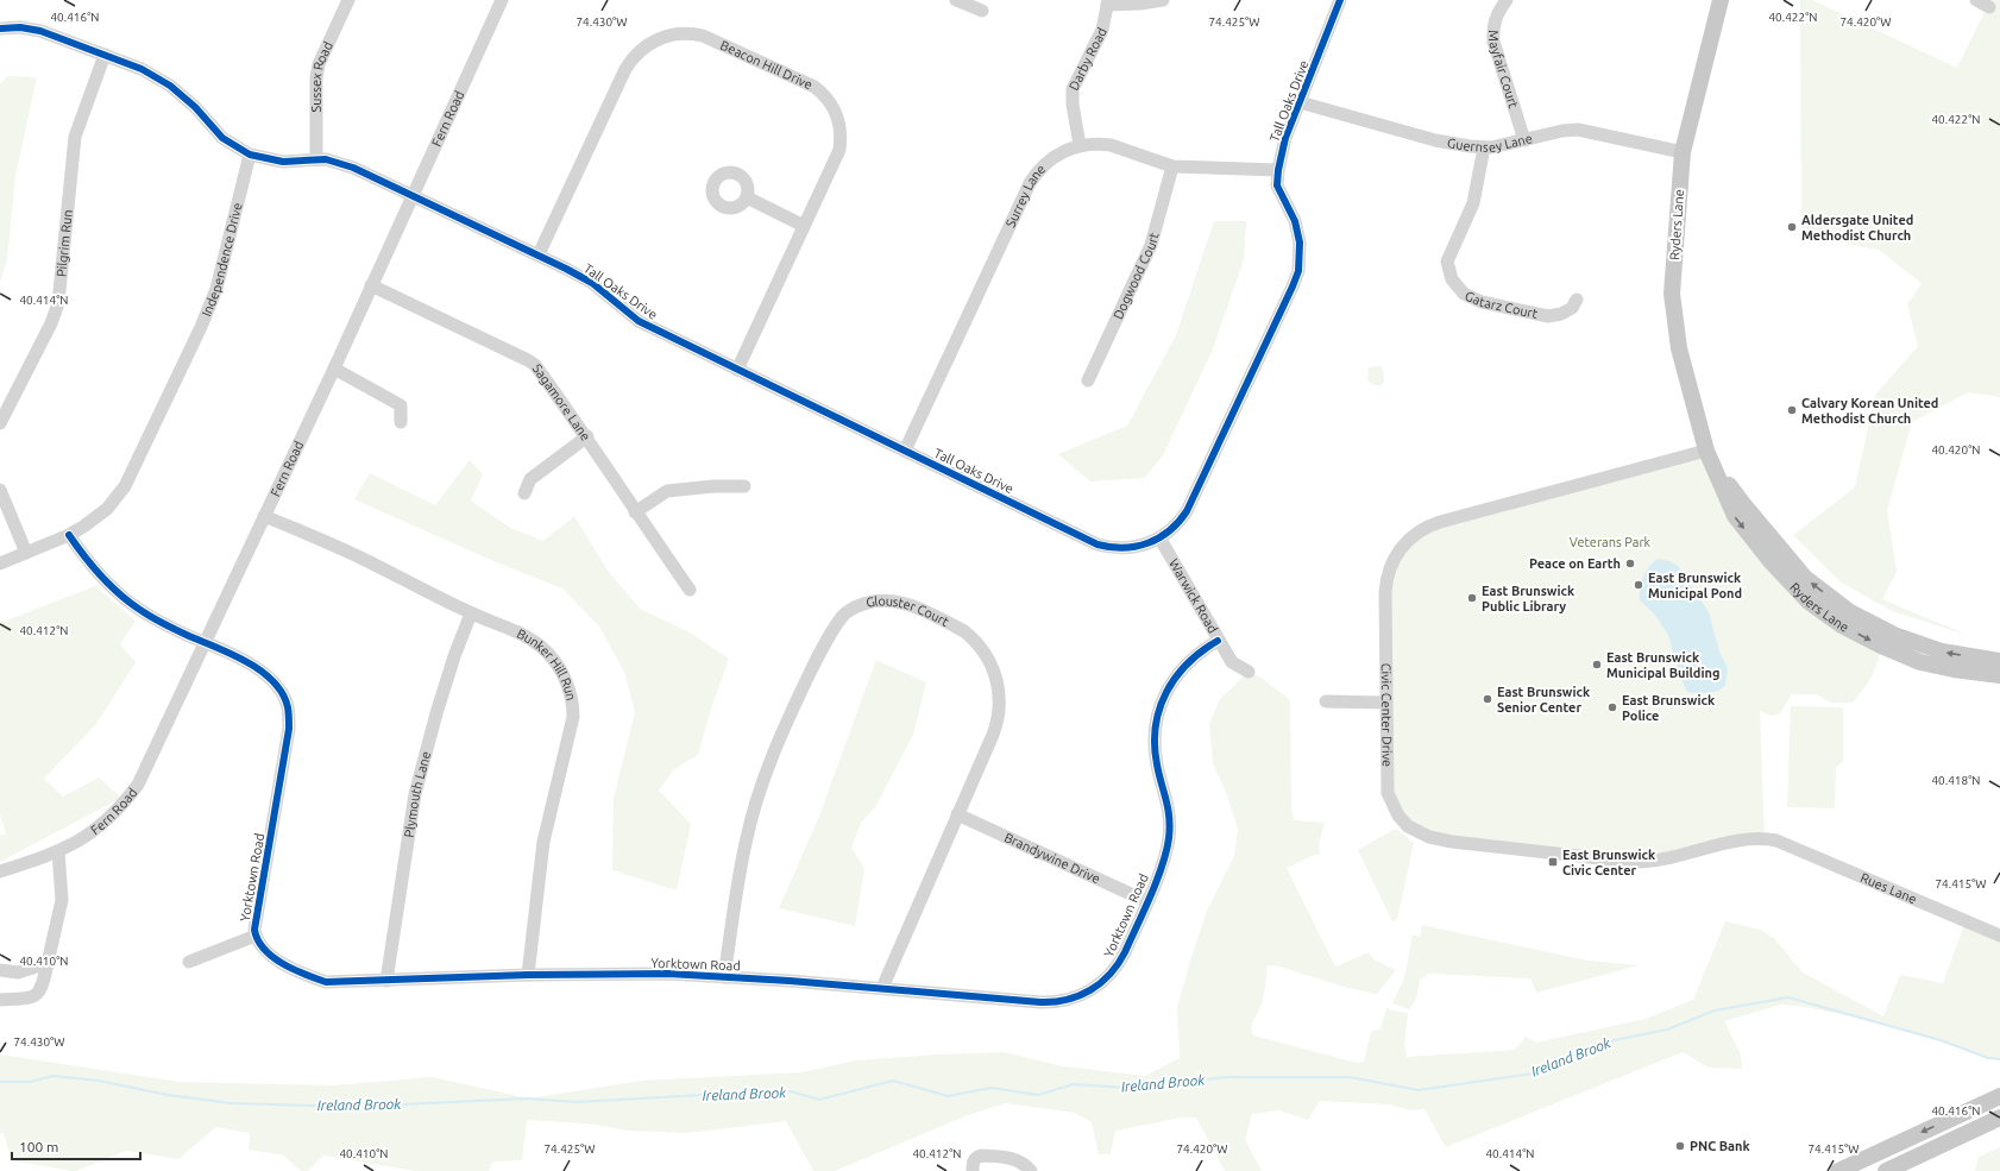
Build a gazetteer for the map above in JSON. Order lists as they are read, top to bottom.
{
  "streets": {
    "main road": ["Ryders Lane"],
    "street": [
      "Darby Road",
      "Beacon Hill Drive",
      "Mayfair Court",
      "Sussex Road",
      "Tall Oaks Drive",
      "Fern Road",
      "Guernsey Lane",
      "Surrey Lane",
      "Pilgrim Run",
      "Independence Drive",
      "Dogwood Court",
      "Gatarz Court",
      "Sagamore Lane",
      "Warwick Road",
      "Glouster Court",
      "Bunker Hill Run",
      "Civic Center Drive",
      "Plymouth Lane",
      "Brandywine Drive",
      "Yorktown Road",
      "Rues Lane"
    ]
  },
  "crossings": [
    ["Darby Road", "Surrey Lane"],
    ["Beacon Hill Drive", "Tall Oaks Drive"],
    ["Mayfair Court", "Guernsey Lane"],
    ["Sussex Road", "Tall Oaks Drive"],
    ["Tall Oaks Drive", "Fern Road"],
    ["Tall Oaks Drive", "Guernsey Lane"],
    ["Tall Oaks Drive", "Surrey Lane"],
    ["Tall Oaks Drive", "Independence Drive"],
    ["Tall Oaks Drive", "Warwick Road"],
    ["Fern Road", "Sagamore Lane"],
    ["Fern Road", "Bunker Hill Run"],
    ["Fern Road", "Yorktown Road"],
    ["Guernsey Lane", "Ryders Lane"],
    ["Guernsey Lane", "Gatarz Court"],
    ["Surrey Lane", "Dogwood Court"],
    ["Ryders Lane", "Civic Center Drive"],
    ["Independence Drive", "Yorktown Road"],
    ["Warwick Road", "Yorktown Road"],
    ["Glouster Court", "Brandywine Drive"],
    ["Glouster Court", "Yorktown Road"],
    ["Bunker Hill Run", "Plymouth Lane"],
    ["Bunker Hill Run", "Yorktown Road"],
    ["Civic Center Drive", "Rues Lane"],
    ["Plymouth Lane", "Yorktown Road"],
    ["Brandywine Drive", "Yorktown Road"]
  ],
  "water": ["Ireland Brook"],
  "parks": ["Veterans Park"],
  "places": {
    "other": [
      "Aldersgate United Methodist Church",
      "Calvary Korean United Methodist Church",
      "Peace on Earth",
      "East Brunswick Municipal Pond",
      "East Brunswick Public Library",
      "East Brunswick Municipal Building",
      "East Brunswick Senior Center",
      "East Brunswick Police",
      "PNC Bank"
    ],
    "transit": ["East Brunswick Civic Center"]
  },
  "scale_bar": "100 m",
  "coordinates": [
    "40.422°N",
    "40.416°N",
    "74.420°W",
    "74.430°W",
    "74.425°W",
    "40.414°N",
    "40.420°N",
    "40.412°N",
    "40.418°N",
    "74.415°W",
    "40.410°N"
  ]
}
